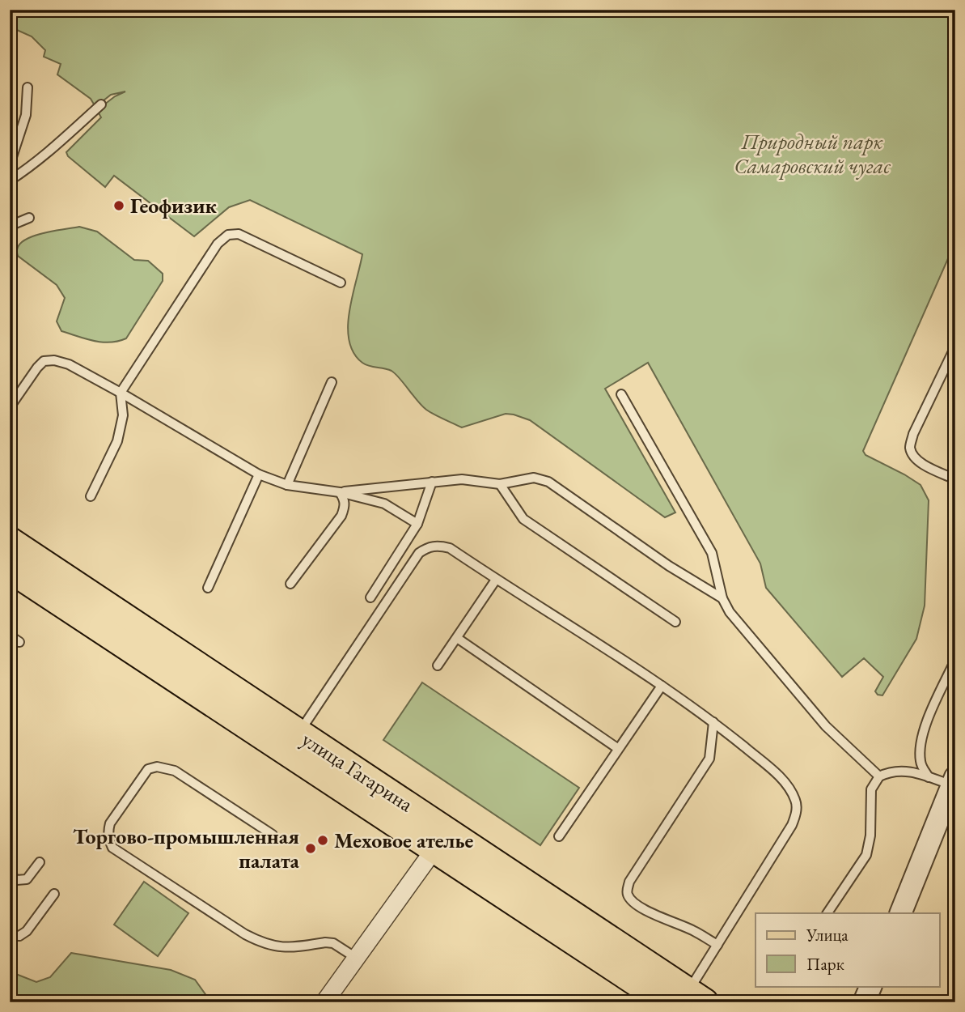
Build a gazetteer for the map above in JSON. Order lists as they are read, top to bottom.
{
  "streets": {
    "main road": ["улица Гагарина"]
  },
  "parks": ["Природный парк Самаровский чугас"],
  "places": ["Геофизик", "Меховое ателье", "Торгово-промышленная палата"],
  "legend": ["Улица", "Парк"]
}
